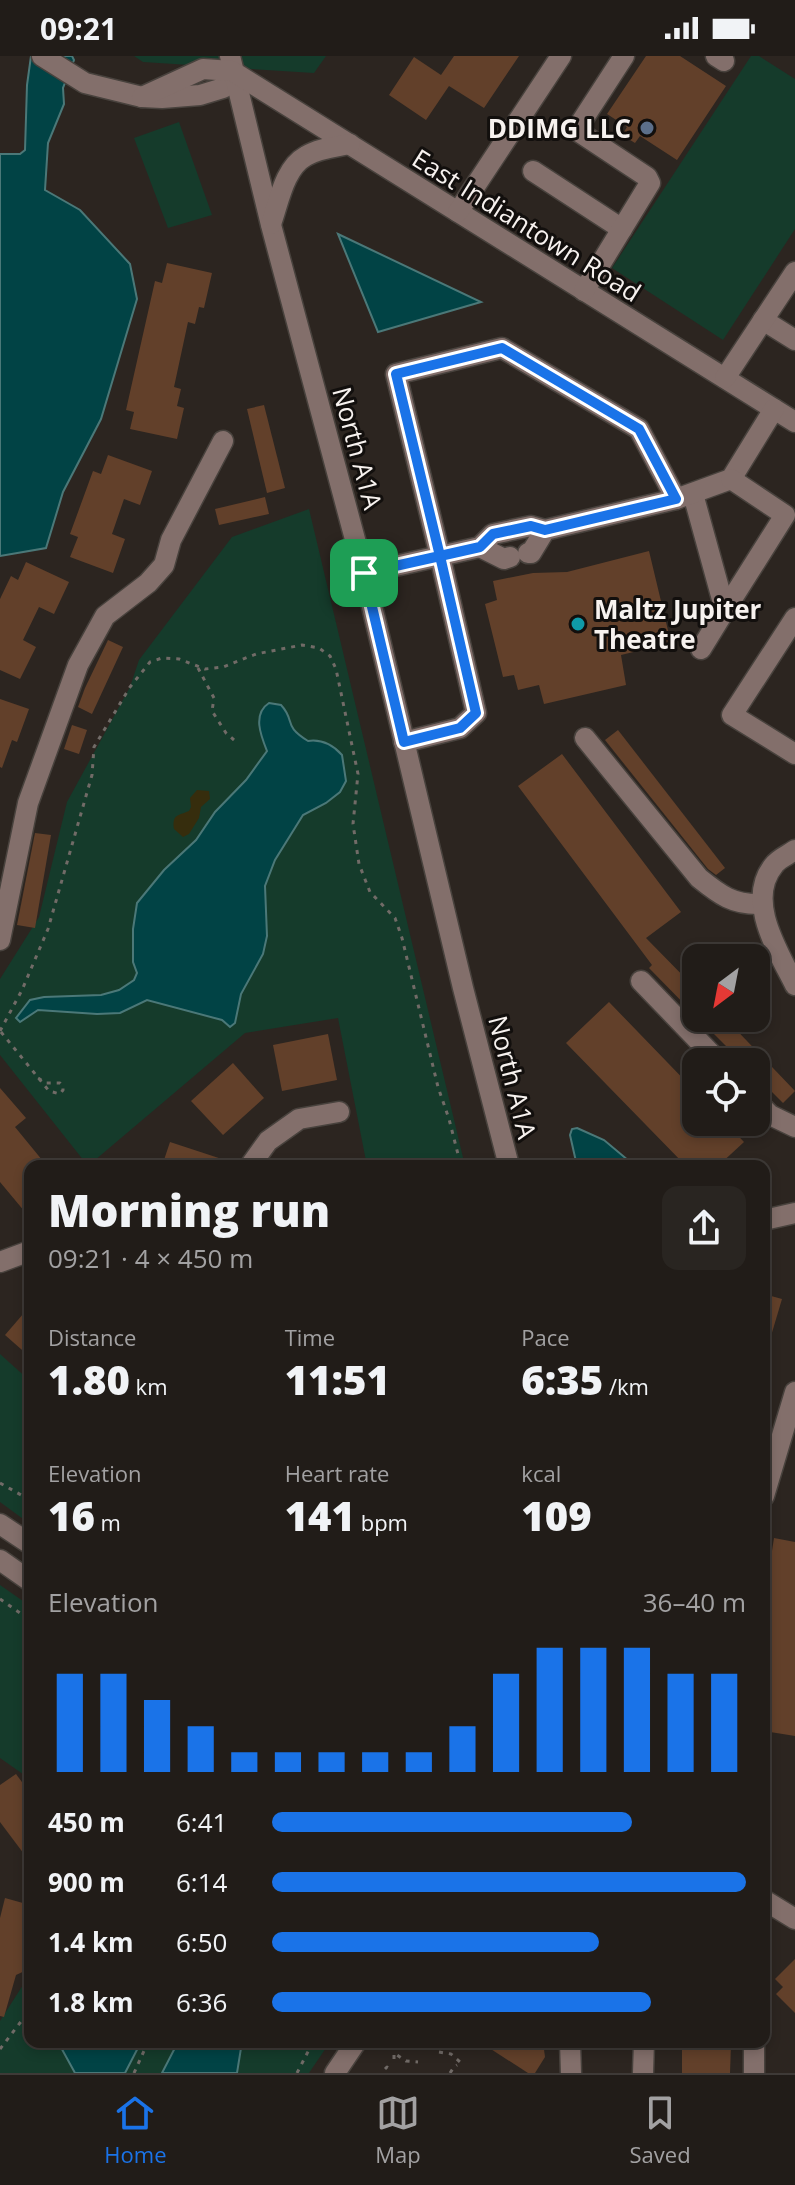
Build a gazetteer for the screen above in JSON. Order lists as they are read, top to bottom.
{
  "streets": {
    "street": ["East Indiantown Road", "North A1A"]
  },
  "crossings": [
    ["East Indiantown Road", "North A1A"]
  ],
  "places": ["DDIMG LLC", "Maltz Jupiter Theatre"],
  "north": "bottom left",
  "page": {
    "status": "09:21",
    "heading": ["Morning run", "09:21 · 4 × 450 m"],
    "stats": [
      ["Distance", "1.80 km"],
      ["Time", "11:51"],
      ["Pace", "6:35 /km"],
      ["Elevation", "16 m"],
      ["Heart rate", "141 bpm"],
      ["kcal", "109"]
    ],
    "chart": ["Elevation", "36–40 m"],
    "list": [
      {
        "name": "450 m",
        "note": "6:41"
      },
      {
        "name": "900 m",
        "note": "6:14"
      },
      {
        "name": "1.4 km",
        "note": "6:50"
      },
      {
        "name": "1.8 km",
        "note": "6:36"
      }
    ],
    "tabs": ["Home", "Map", "Saved"]
  }
}
